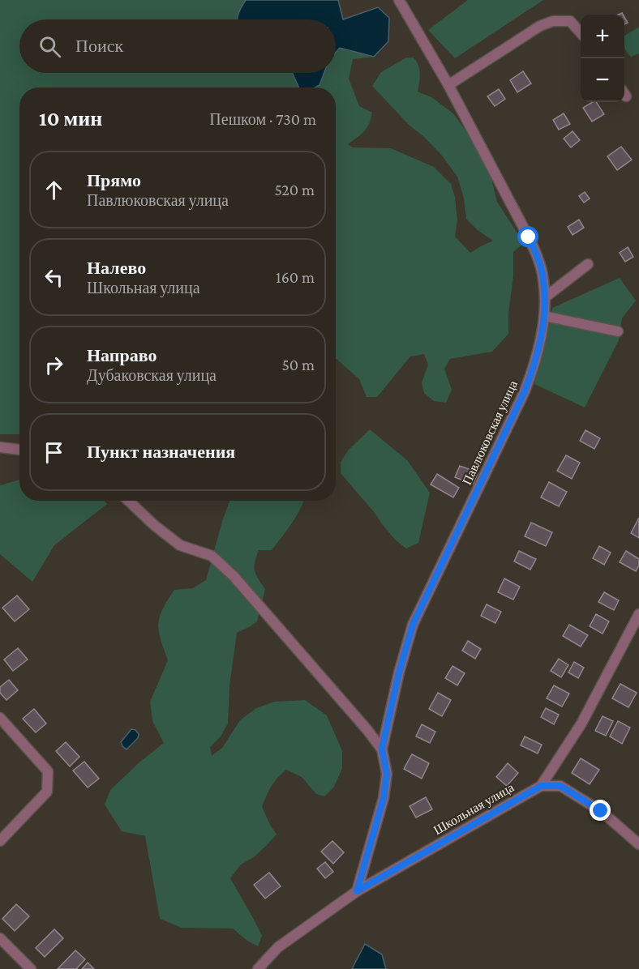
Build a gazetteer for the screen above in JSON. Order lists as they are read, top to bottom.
{
  "streets": {
    "street": ["Павлюковская улица", "Школьная улица"]
  },
  "crossings": [
    ["Павлюковская улица", "Школьная улица"]
  ],
  "page": {
    "map_buttons": ["+", "−"],
    "search": "Поиск",
    "heading": ["10 мин", "Пешком · 730 m"],
    "list": [
      ["Прямо", "Павлюковская улица", "520 m"],
      ["Налево", "Школьная улица", "160 m"],
      ["Направо", "Дубаковская улица", "50 m"],
      "Пункт назначения"
    ]
  }
}
